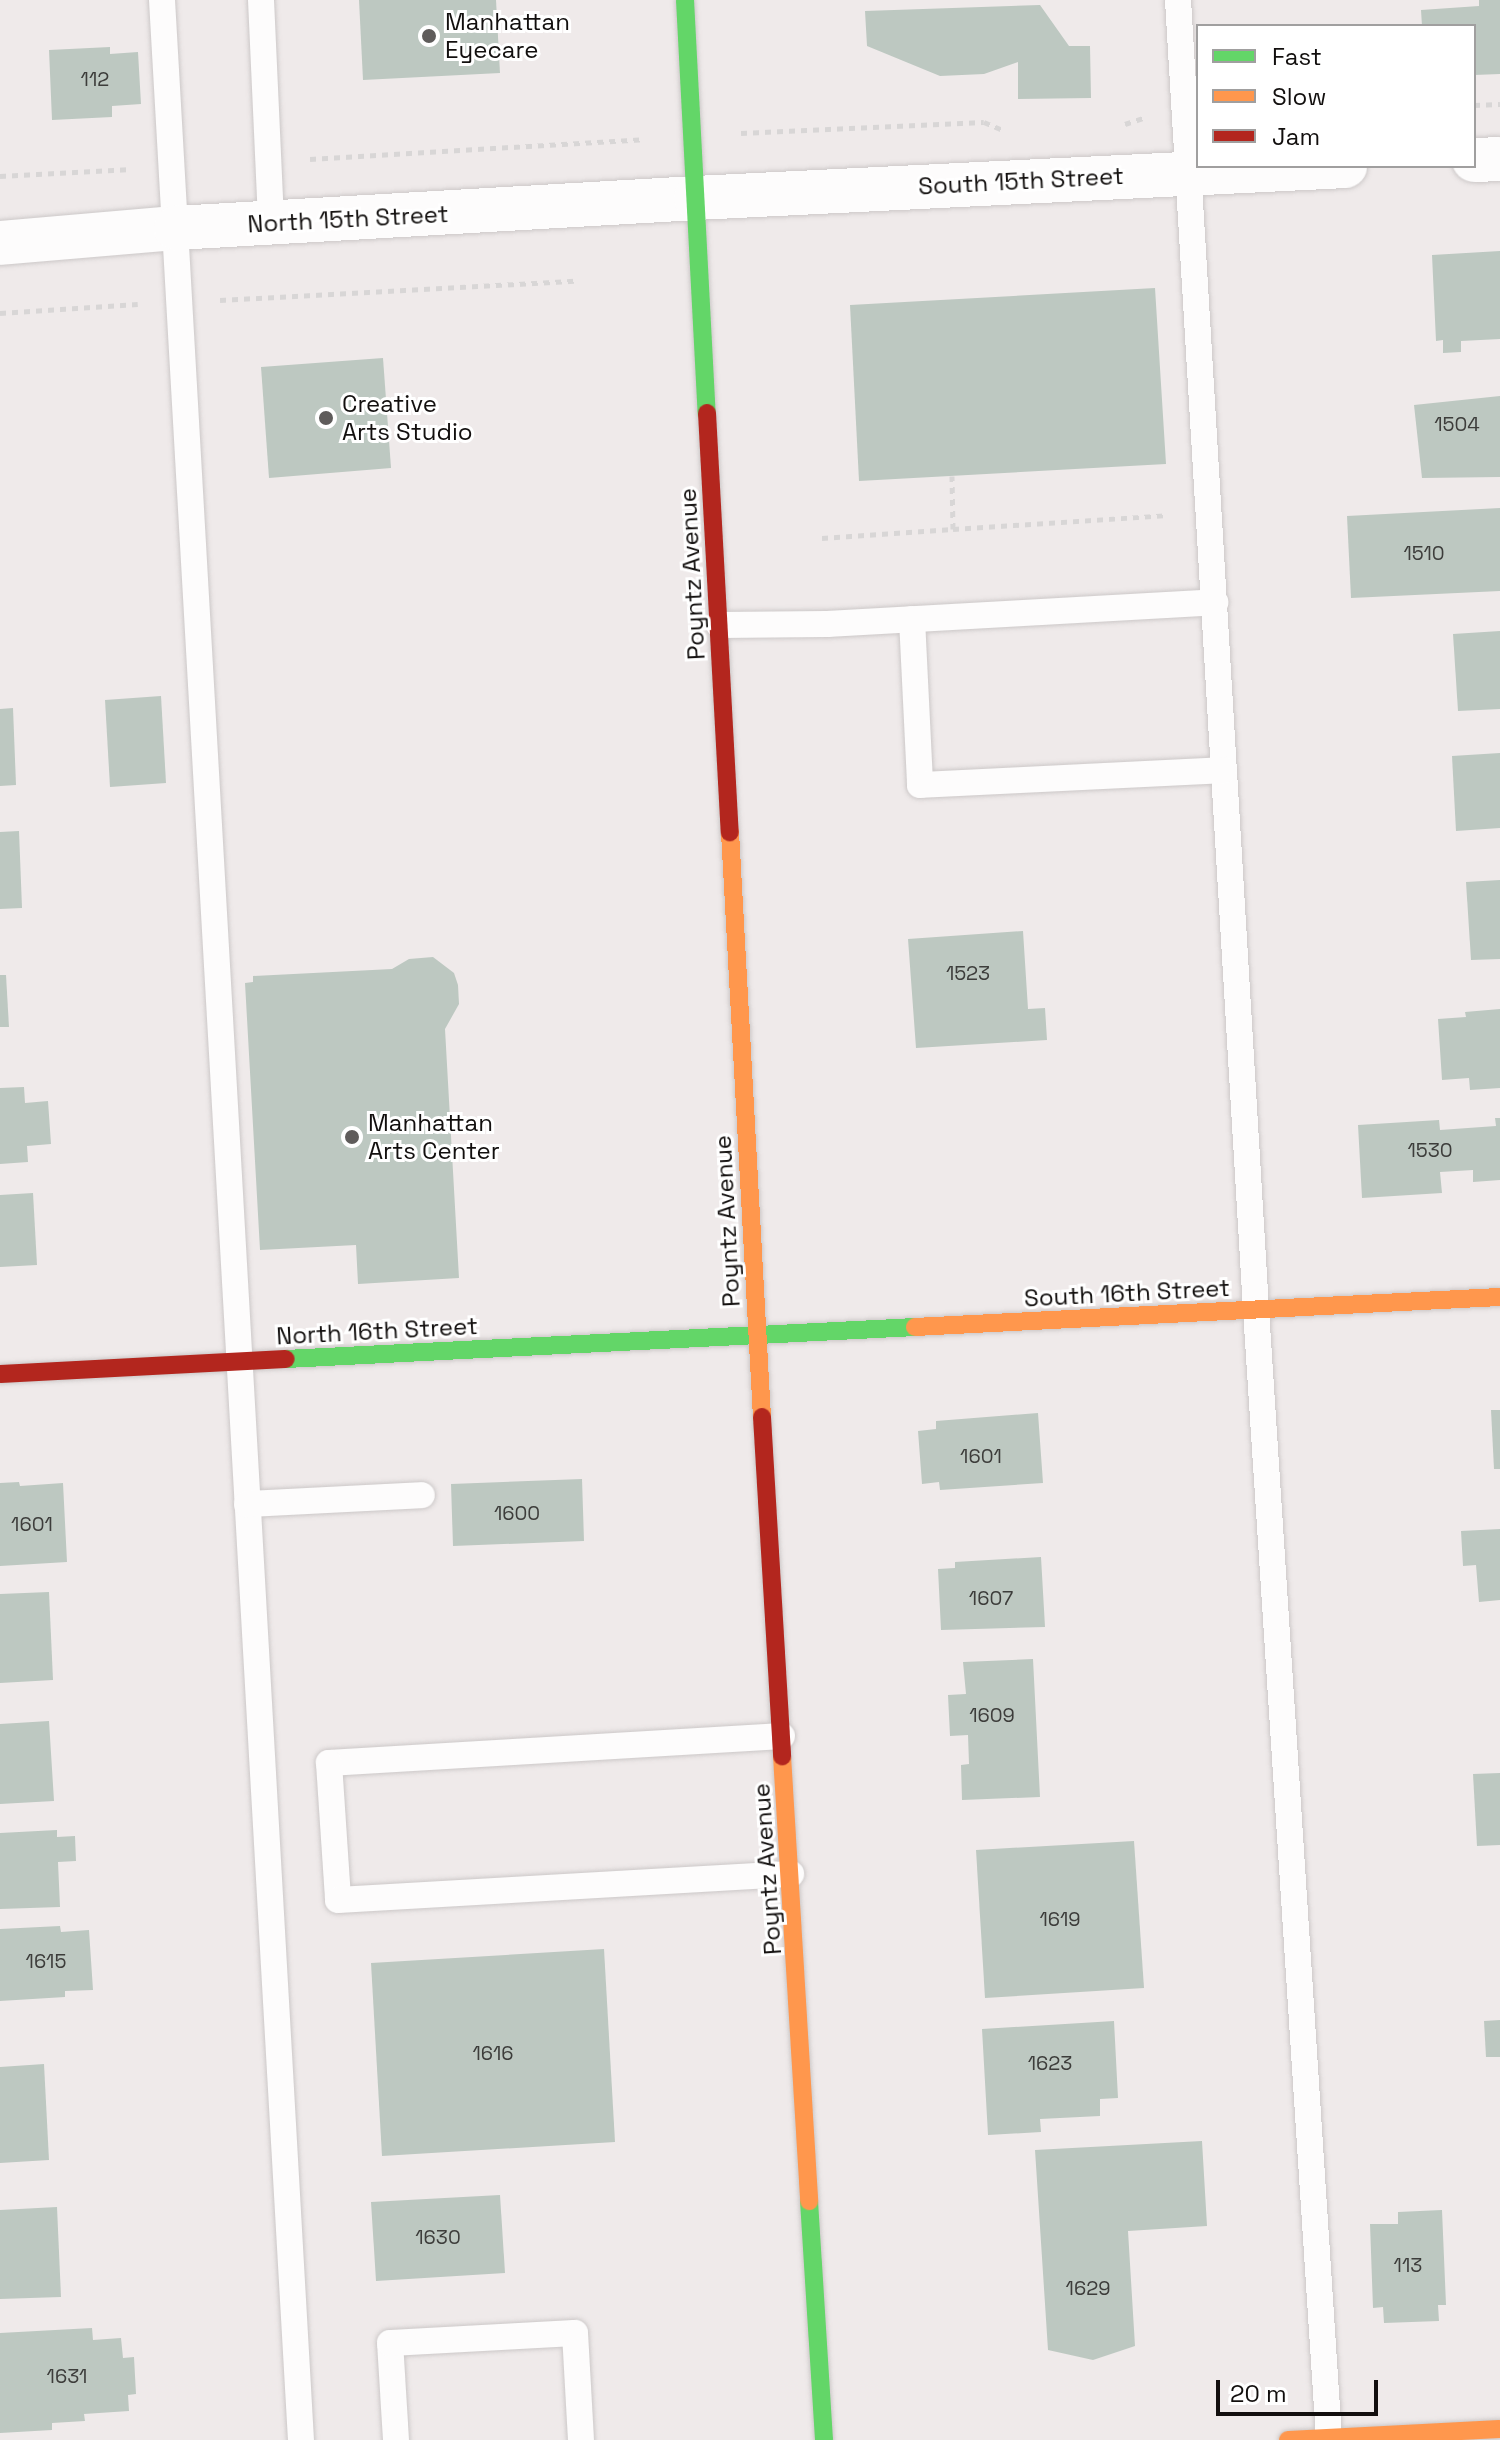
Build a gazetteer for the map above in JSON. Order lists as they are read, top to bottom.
{
  "streets": {
    "street": [
      "South 15th Street",
      "North 15th Street",
      "Poyntz Avenue",
      "South 16th Street",
      "North 16th Street"
    ]
  },
  "crossings": [
    ["South 15th Street", "North 15th Street"],
    ["South 15th Street", "Poyntz Avenue"],
    ["North 15th Street", "Poyntz Avenue"],
    ["Poyntz Avenue", "South 16th Street"],
    ["Poyntz Avenue", "North 16th Street"],
    ["South 16th Street", "North 16th Street"]
  ],
  "places": ["Manhattan Eyecare", "Creative Arts Studio", "Manhattan Arts Center"],
  "house_numbers": [
    "112",
    "1504",
    "1510",
    "1523",
    "1530",
    "1601",
    "1600",
    "1601",
    "1607",
    "1609",
    "1619",
    "1615",
    "1616",
    "1623",
    "1630",
    "113",
    "1629",
    "1631"
  ],
  "legend": ["Fast", "Slow", "Jam"],
  "scale_bar": "20 m"
}
